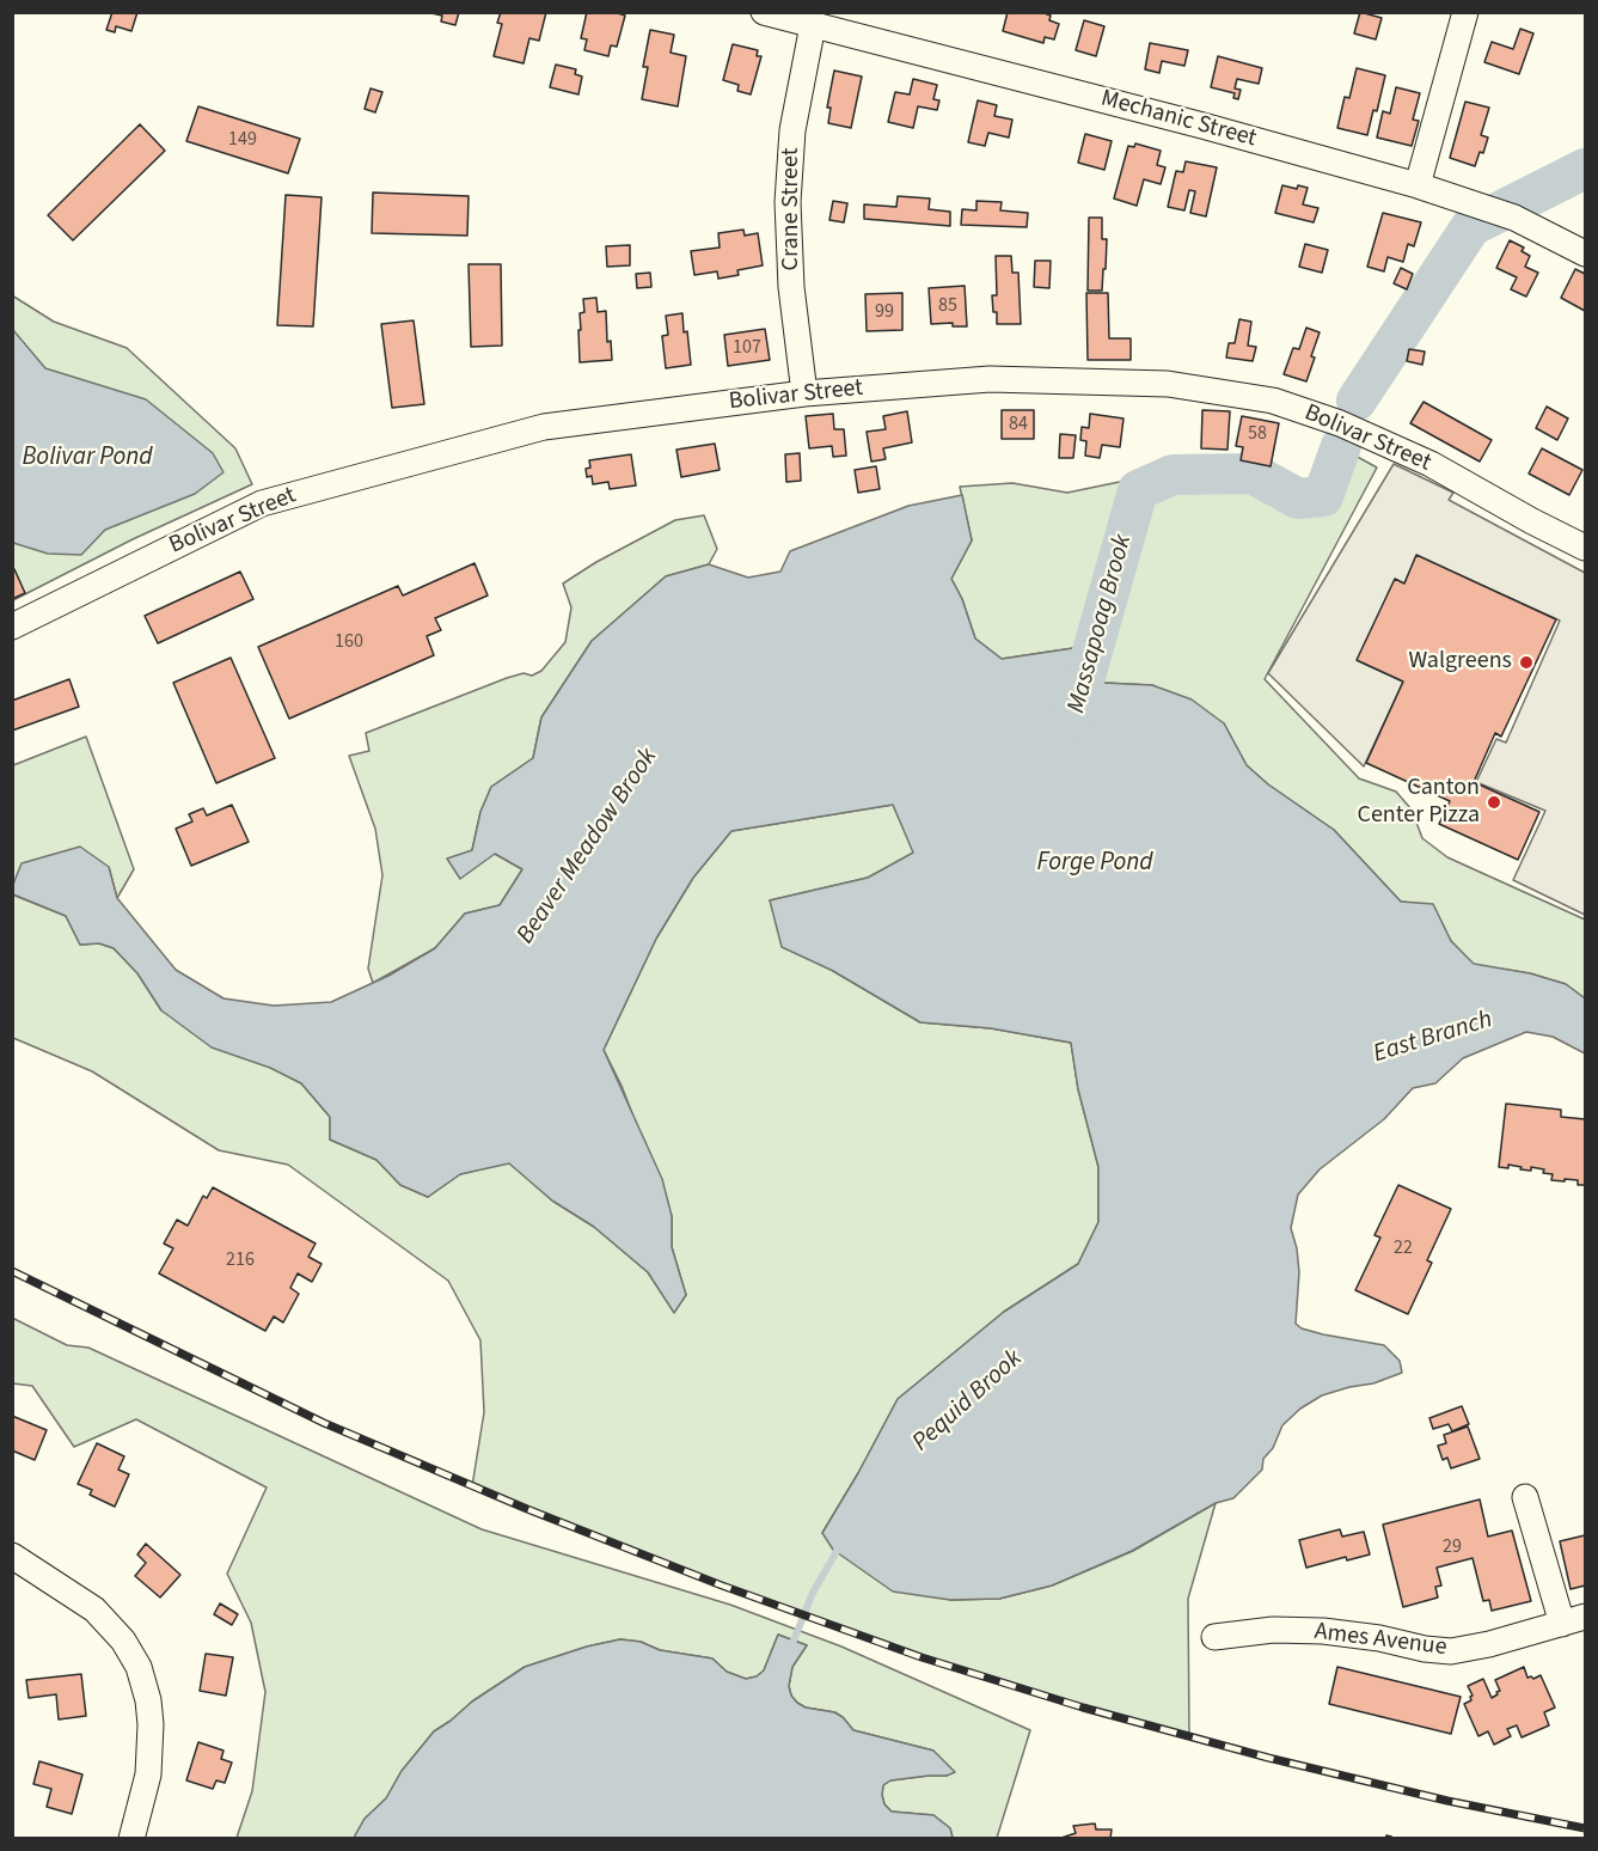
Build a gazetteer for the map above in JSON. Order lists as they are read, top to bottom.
{
  "streets": {
    "street": [
      "Mechanic Street",
      "Crane Street",
      "Bolivar Street",
      "Ames Avenue"
    ]
  },
  "crossings": [
    ["Mechanic Street", "Crane Street"],
    ["Crane Street", "Bolivar Street"]
  ],
  "water": [
    "Bolivar Pond",
    "Massapoag Brook",
    "Beaver Meadow Brook",
    "Forge Pond",
    "East Branch",
    "Pequid Brook"
  ],
  "places": ["Walgreens", "Canton Center Pizza"],
  "house_numbers": [
    "149",
    "85",
    "99",
    "107",
    "84",
    "58",
    "160",
    "22",
    "216",
    "29"
  ]
}
